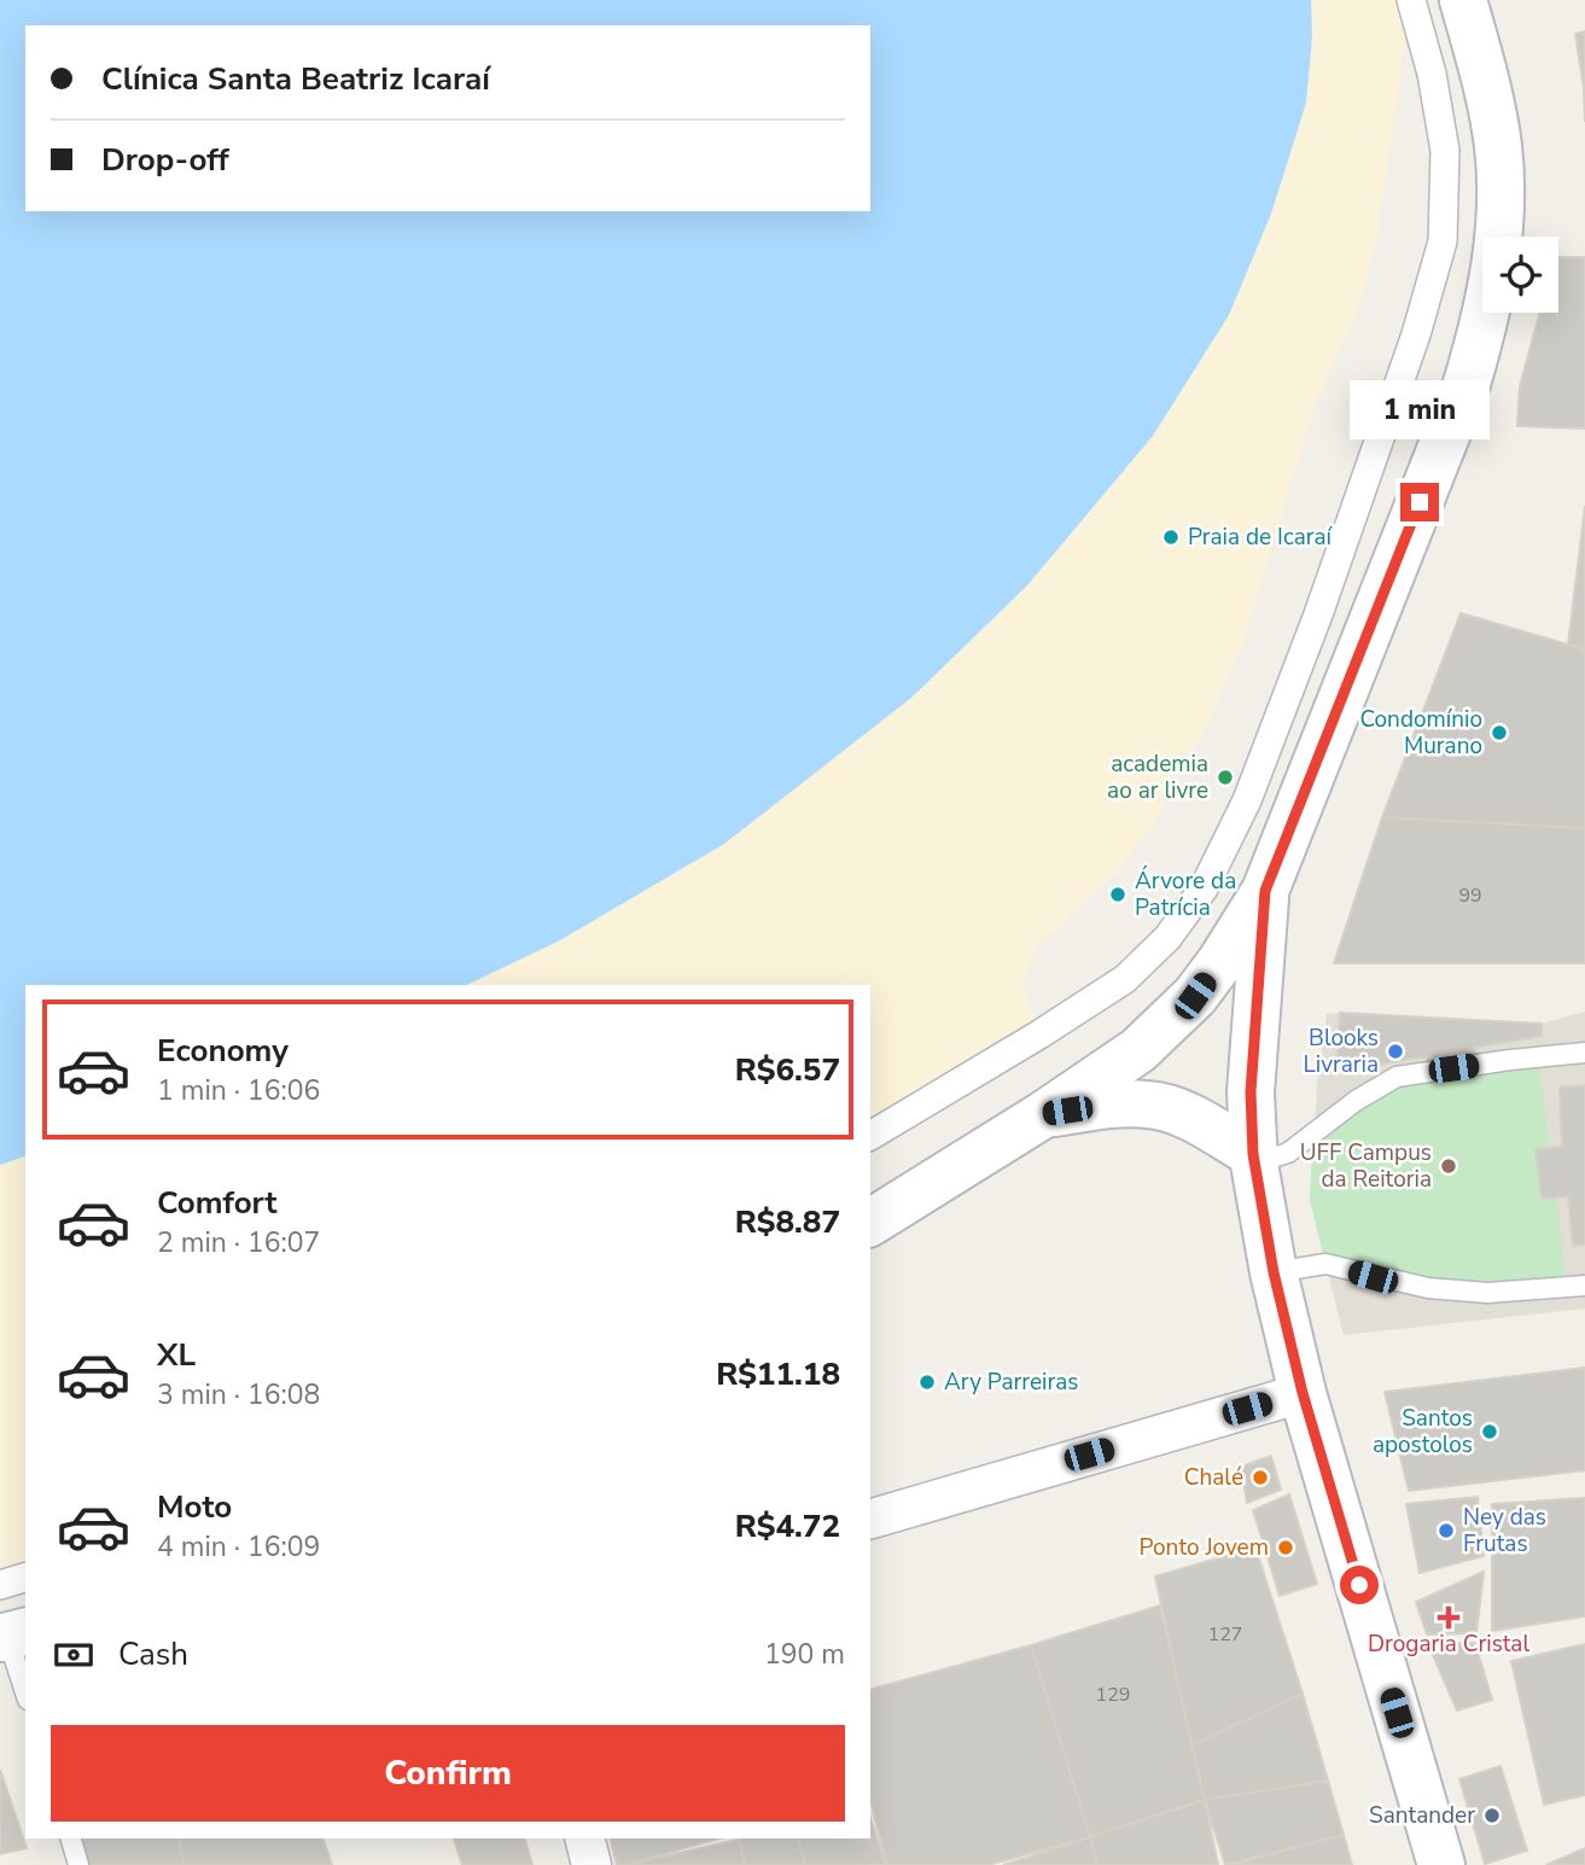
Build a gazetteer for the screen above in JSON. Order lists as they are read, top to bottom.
{
  "places": {
    "other": [
      "Praia de Icaraí",
      "Condomínio Murano",
      "academia ao ar livre",
      "Árvore da Patrícia",
      "Blooks Livraria",
      "UFF Campus da Reitoria",
      "Ary Parreiras",
      "Santos apostolos",
      "Chalé",
      "Ney das Frutas",
      "Ponto Jovem",
      "Santander"
    ],
    "health": ["Drogaria Cristal"]
  },
  "house_numbers": ["99", "127", "129"],
  "page": {
    "banner": ["Clínica Santa Beatriz Icaraí", "Drop-off"],
    "bubble": "1 min",
    "list": [
      {
        "name": "Economy",
        "note": "1 min · 16:06",
        "value": "R$6.57"
      },
      {
        "name": "Comfort",
        "note": "2 min · 16:07",
        "value": "R$8.87"
      },
      {
        "name": "XL",
        "note": "3 min · 16:08",
        "value": "R$11.18"
      },
      {
        "name": "Moto",
        "note": "4 min · 16:09",
        "value": "R$4.72"
      }
    ],
    "pay": ["Cash", "190 m"],
    "buttons": "Confirm"
  }
}
